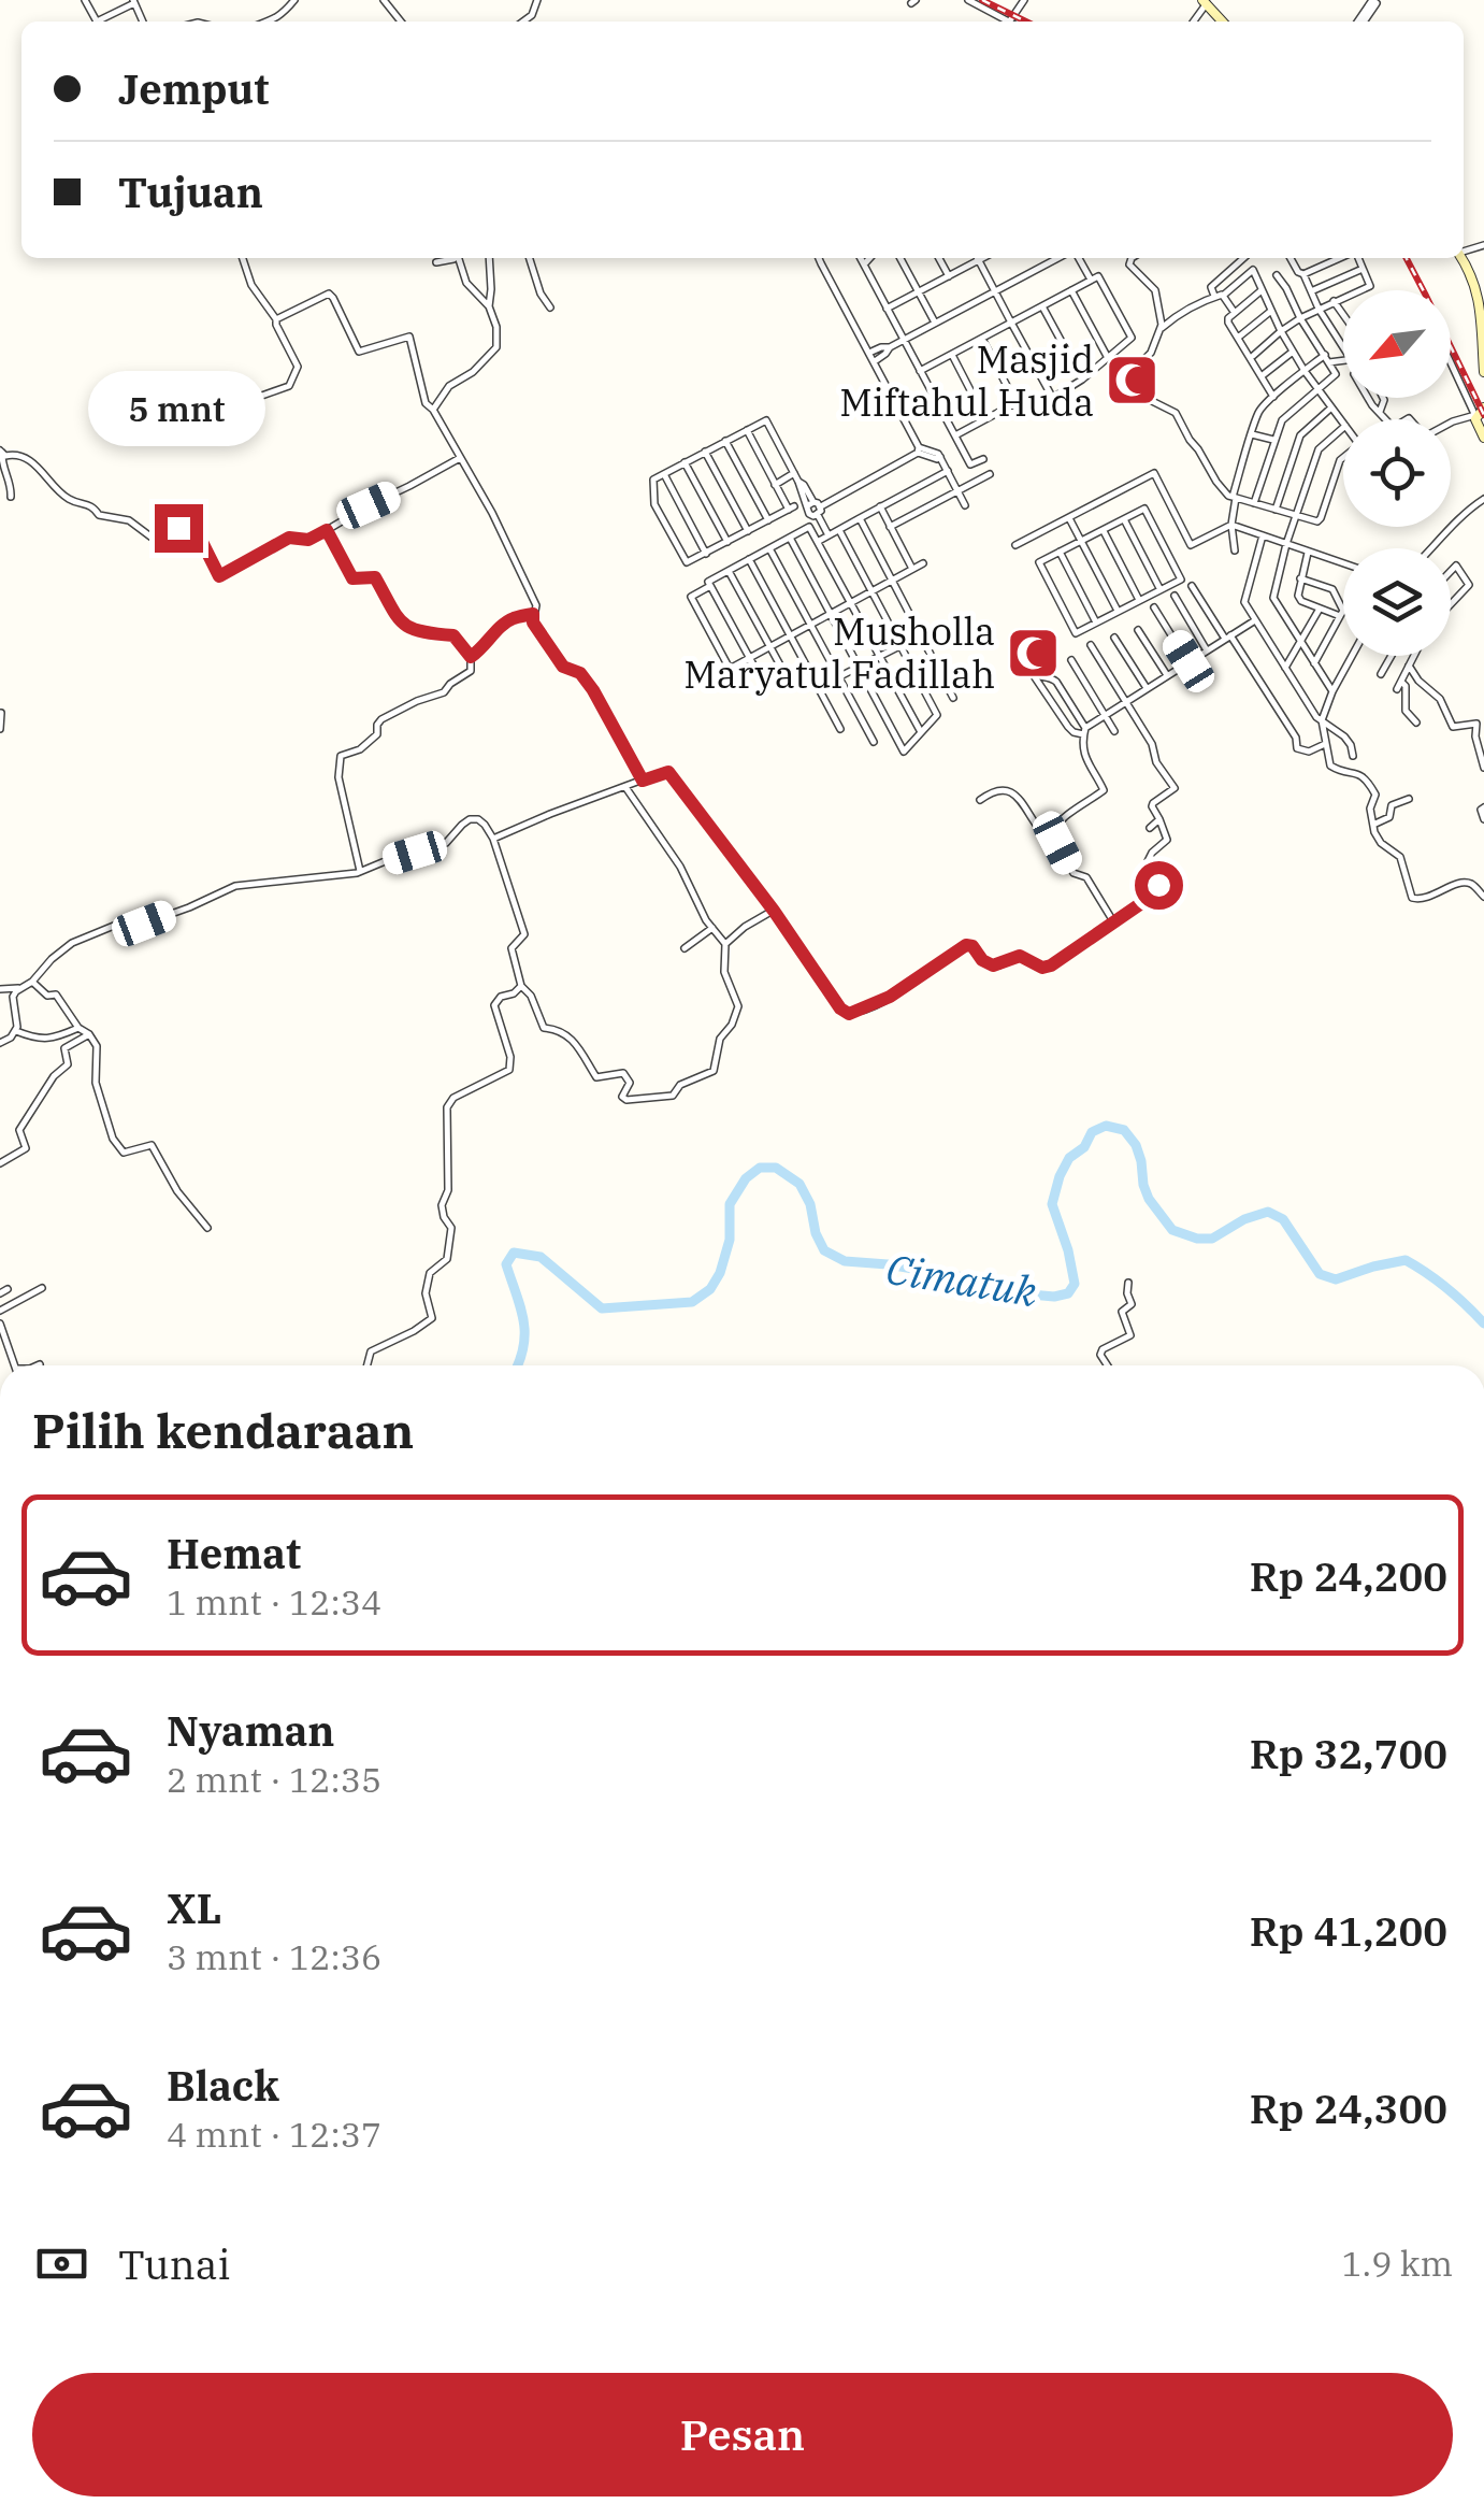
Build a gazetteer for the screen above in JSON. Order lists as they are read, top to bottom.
{
  "water": ["Cimatuk"],
  "places": {
    "mosque": ["Masjid Miftahul Huda", "Musholla Maryatul Fadillah"]
  },
  "north": "bottom left",
  "page": {
    "banner": ["Jemput", "Tujuan"],
    "bubble": "5 mnt",
    "heading": "Pilih kendaraan",
    "list": [
      {
        "name": "Hemat",
        "note": "1 mnt · 12:34",
        "value": "Rp 24,200"
      },
      {
        "name": "Nyaman",
        "note": "2 mnt · 12:35",
        "value": "Rp 32,700"
      },
      {
        "name": "XL",
        "note": "3 mnt · 12:36",
        "value": "Rp 41,200"
      },
      {
        "name": "Black",
        "note": "4 mnt · 12:37",
        "value": "Rp 24,300"
      }
    ],
    "pay": ["Tunai", "1.9 km"],
    "buttons": "Pesan"
  }
}
